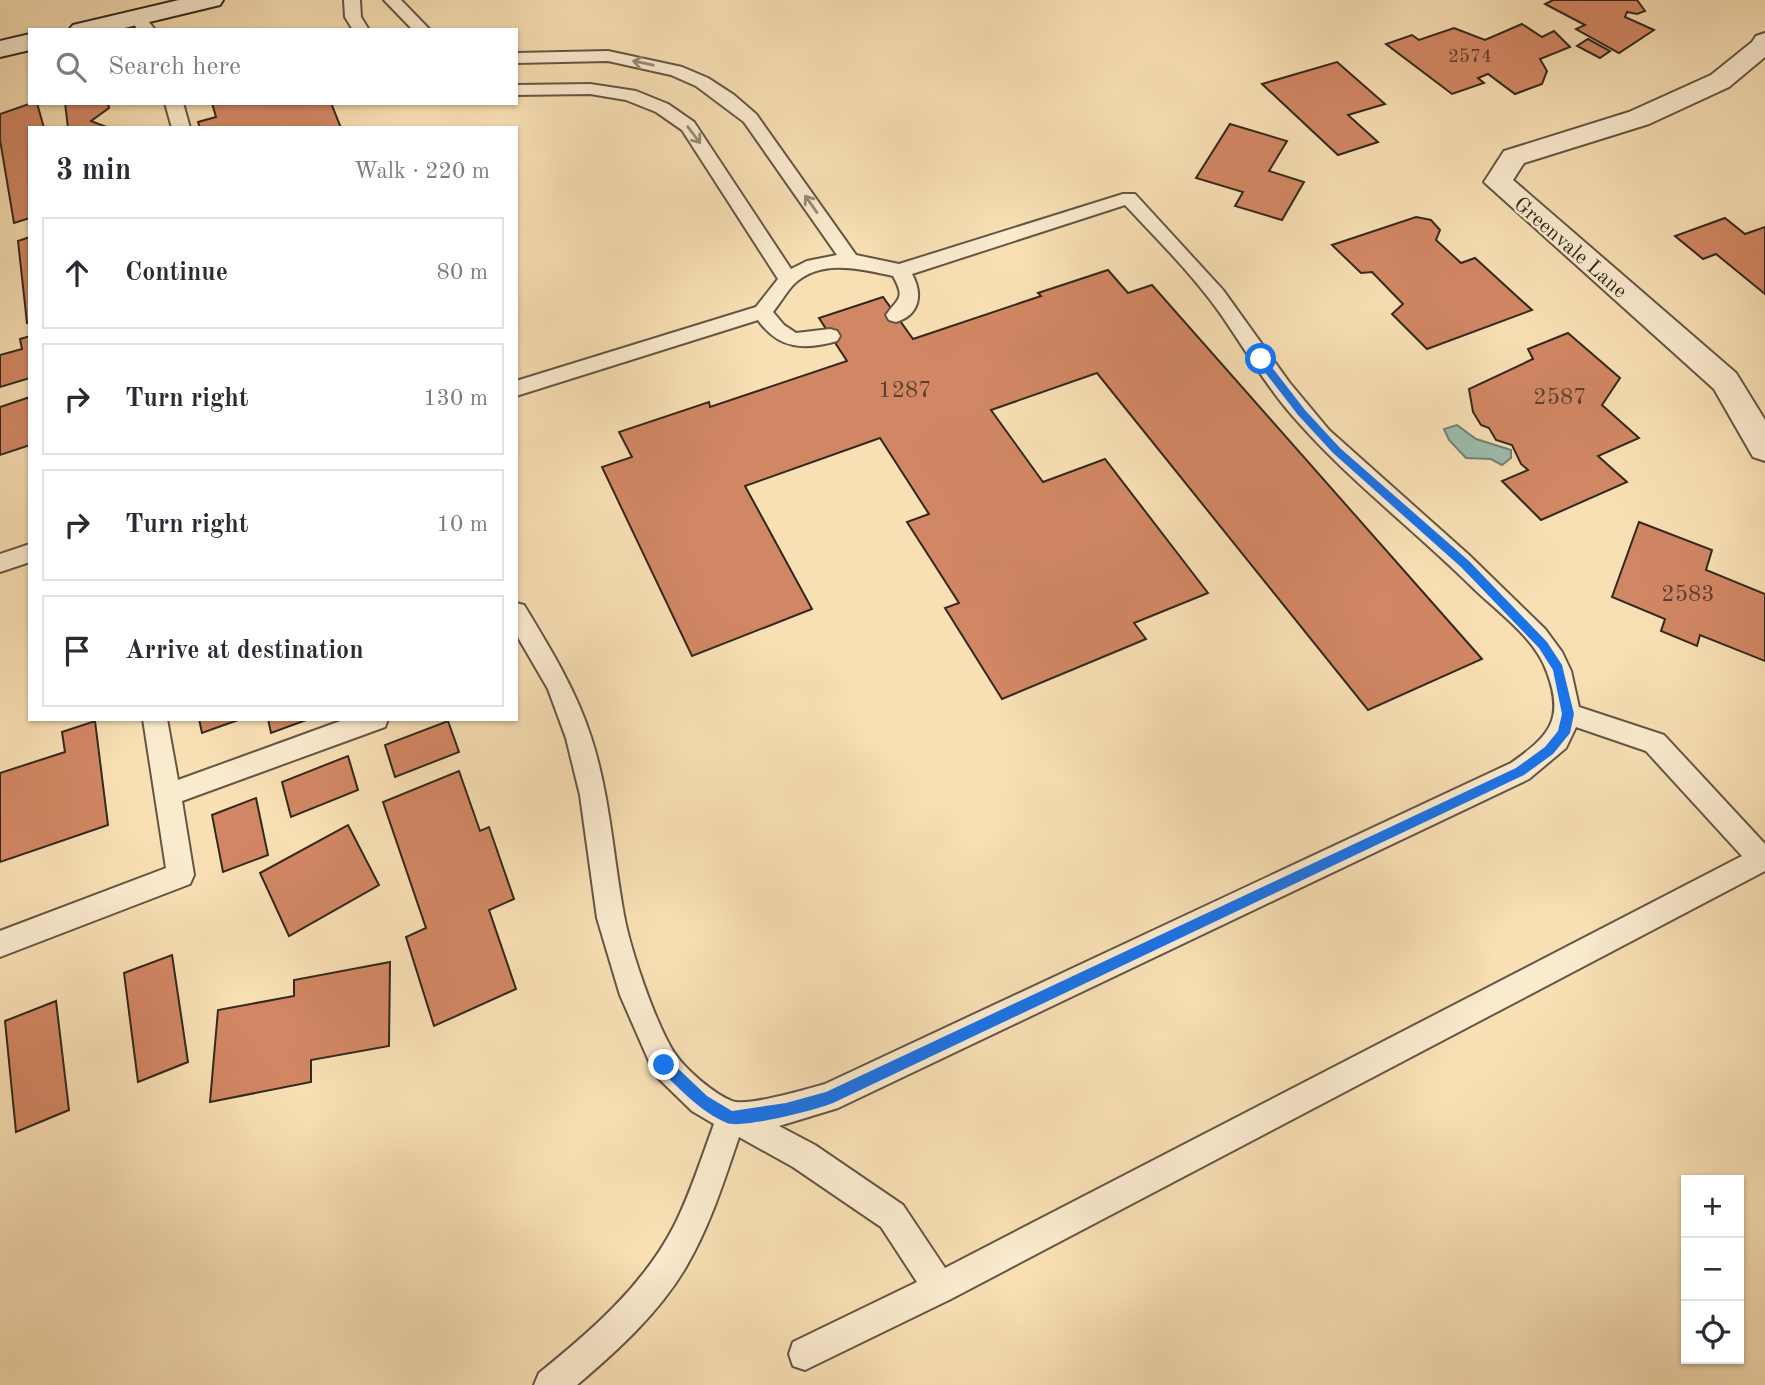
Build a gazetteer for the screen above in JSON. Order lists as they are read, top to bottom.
{
  "streets": {
    "street": ["Greenvale Lane"]
  },
  "house_numbers": [
    "2574",
    "1287",
    "2587",
    "2583"
  ],
  "page": {
    "search": "Search here",
    "heading": ["3 min", "Walk · 220 m"],
    "list": [
      ["Continue", "80 m"],
      ["Turn right", "130 m"],
      ["Turn right", "10 m"],
      "Arrive at destination"
    ],
    "map_buttons": ["+", "−"]
  }
}
